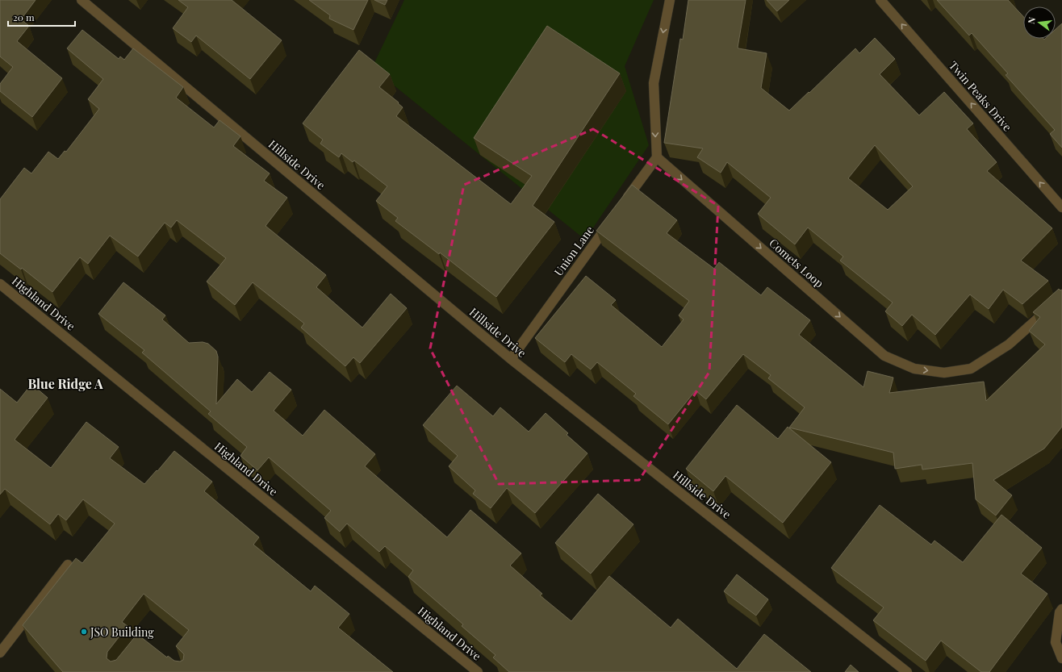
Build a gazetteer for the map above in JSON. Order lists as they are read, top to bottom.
{
  "streets": {
    "street": [
      "Twin Peaks Drive",
      "Hillside Drive",
      "Union Lane",
      "Comets Loop",
      "Highland Drive"
    ]
  },
  "crossings": [
    ["Hillside Drive", "Union Lane"]
  ],
  "one_way": ["Twin Peaks Drive", "Comets Loop"],
  "districts": ["Blue Ridge A"],
  "places": ["JSO Building"],
  "scale_bar": "20 m",
  "north": "left"
}
